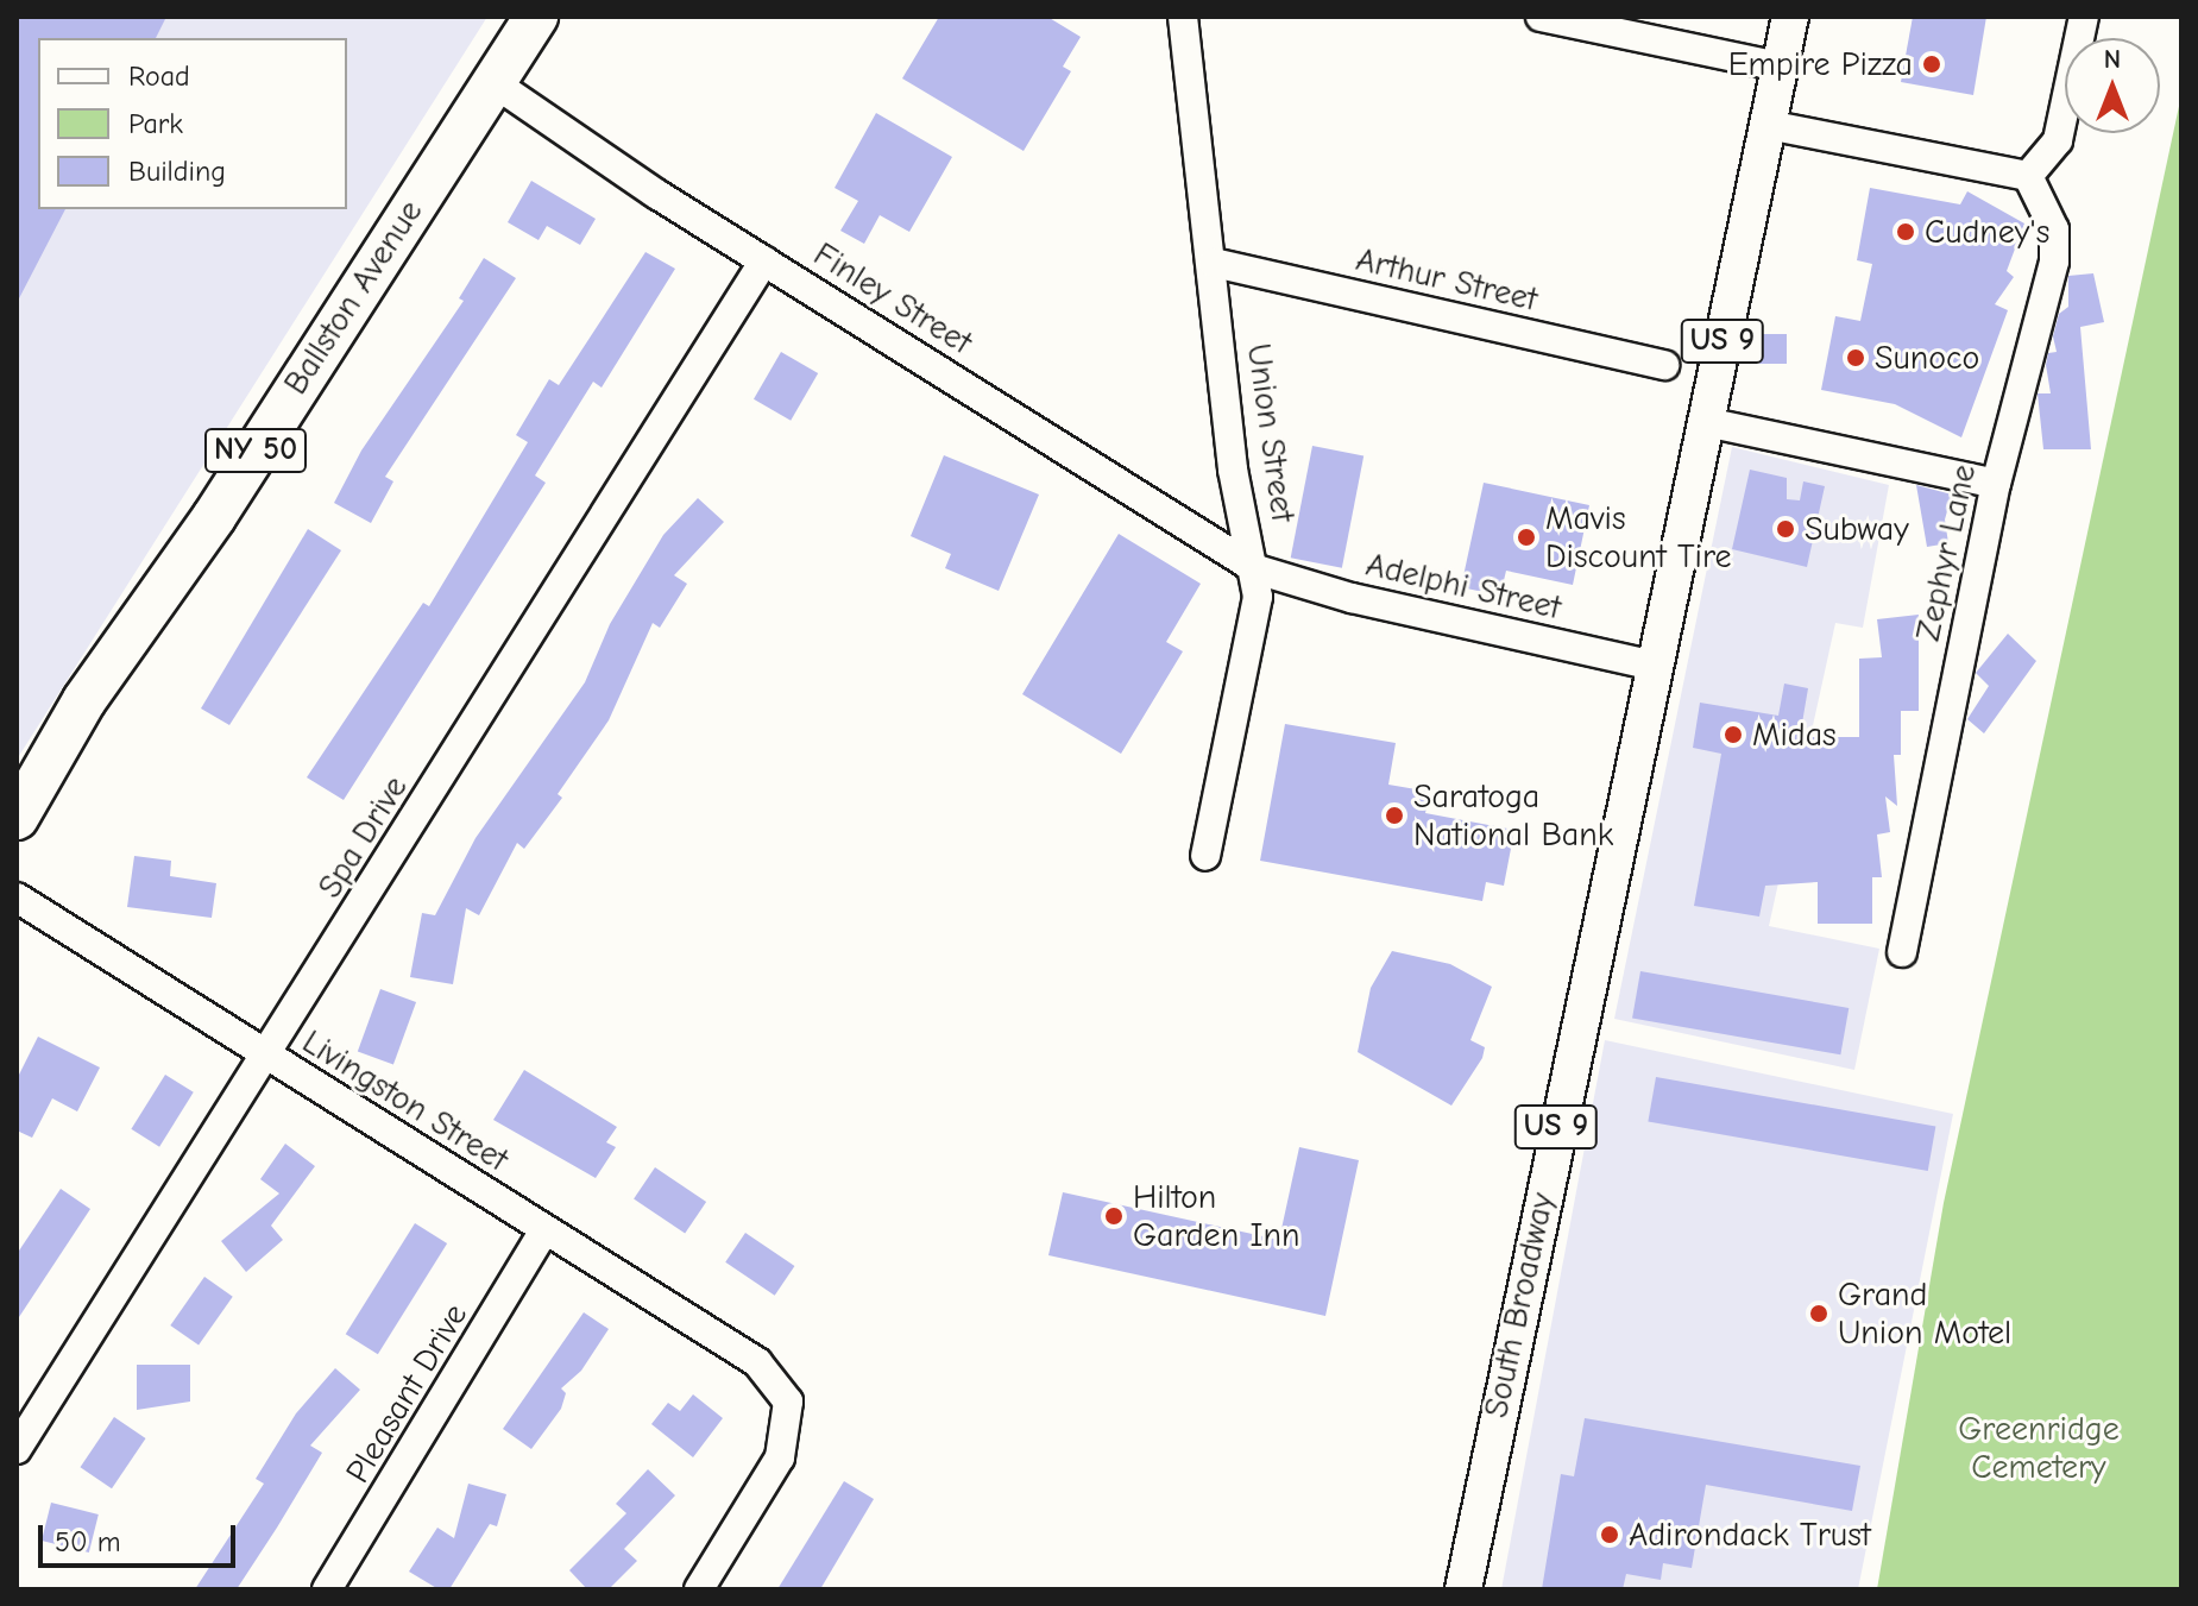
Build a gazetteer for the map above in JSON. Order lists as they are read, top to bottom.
{
  "streets": {
    "highway": ["Ballston Avenue", "NY 50"],
    "main road": ["US 9", "South Broadway"],
    "street": [
      "Arthur Street",
      "Finley Street",
      "Union Street",
      "Zephyr Lane",
      "Adelphi Street",
      "Spa Drive",
      "Livingston Street",
      "Pleasant Drive"
    ]
  },
  "crossings": [
    ["Arthur Street", "Union Street"],
    ["Ballston Avenue", "Finley Street"],
    ["Finley Street", "Union Street"],
    ["Finley Street", "Adelphi Street"],
    ["Finley Street", "Spa Drive"],
    ["Union Street", "Adelphi Street"],
    ["Adelphi Street", "South Broadway"],
    ["Spa Drive", "Livingston Street"],
    ["Livingston Street", "Pleasant Drive"]
  ],
  "parks": ["Greenridge Cemetery"],
  "places": [
    "Empire Pizza",
    "Cudney's",
    "Sunoco",
    "Subway",
    "Mavis Discount Tire",
    "Midas",
    "Saratoga National Bank",
    "Hilton Garden Inn",
    "Grand Union Motel",
    "Adirondack Trust"
  ],
  "legend": ["Road", "Park", "Building"],
  "scale_bar": "50 m",
  "north": "top"
}
